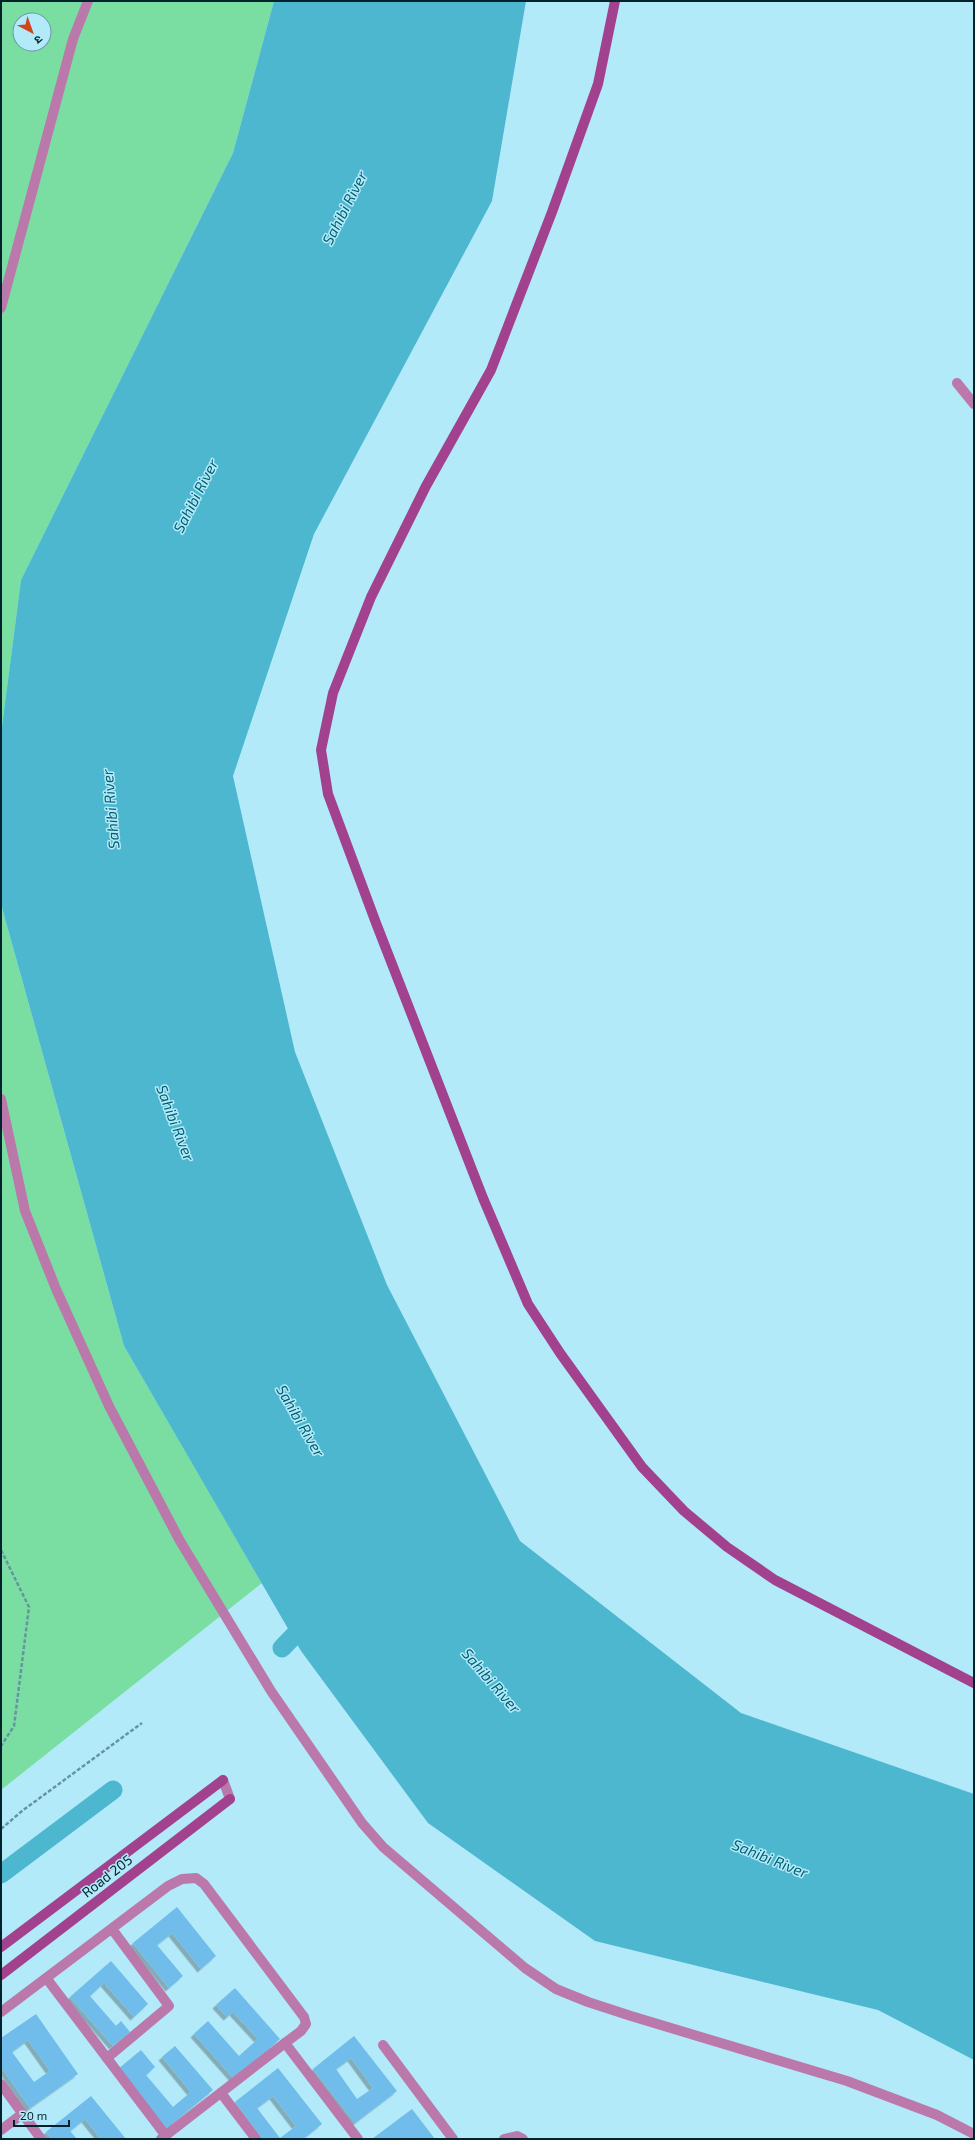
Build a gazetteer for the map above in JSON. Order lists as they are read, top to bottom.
{
  "streets": {
    "street": ["Road 205"]
  },
  "water": ["Sahibi River"],
  "scale_bar": "20 m",
  "north": "bottom right"
}
